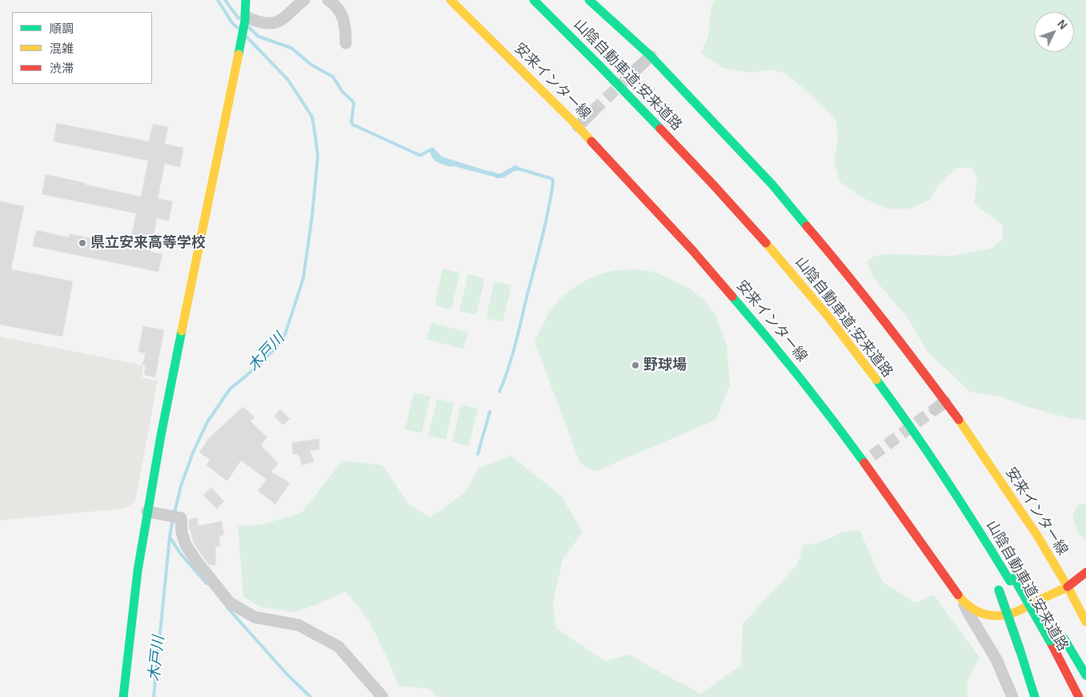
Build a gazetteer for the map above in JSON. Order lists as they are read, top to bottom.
{
  "streets": {
    "main road": ["山陰自動車道;安来道路", "安来インター線"]
  },
  "water": ["木戸川"],
  "places": ["県立安来高等学校", "野球場"],
  "legend": ["順調", "混雑", "渋滞"],
  "north": "top right"
}
